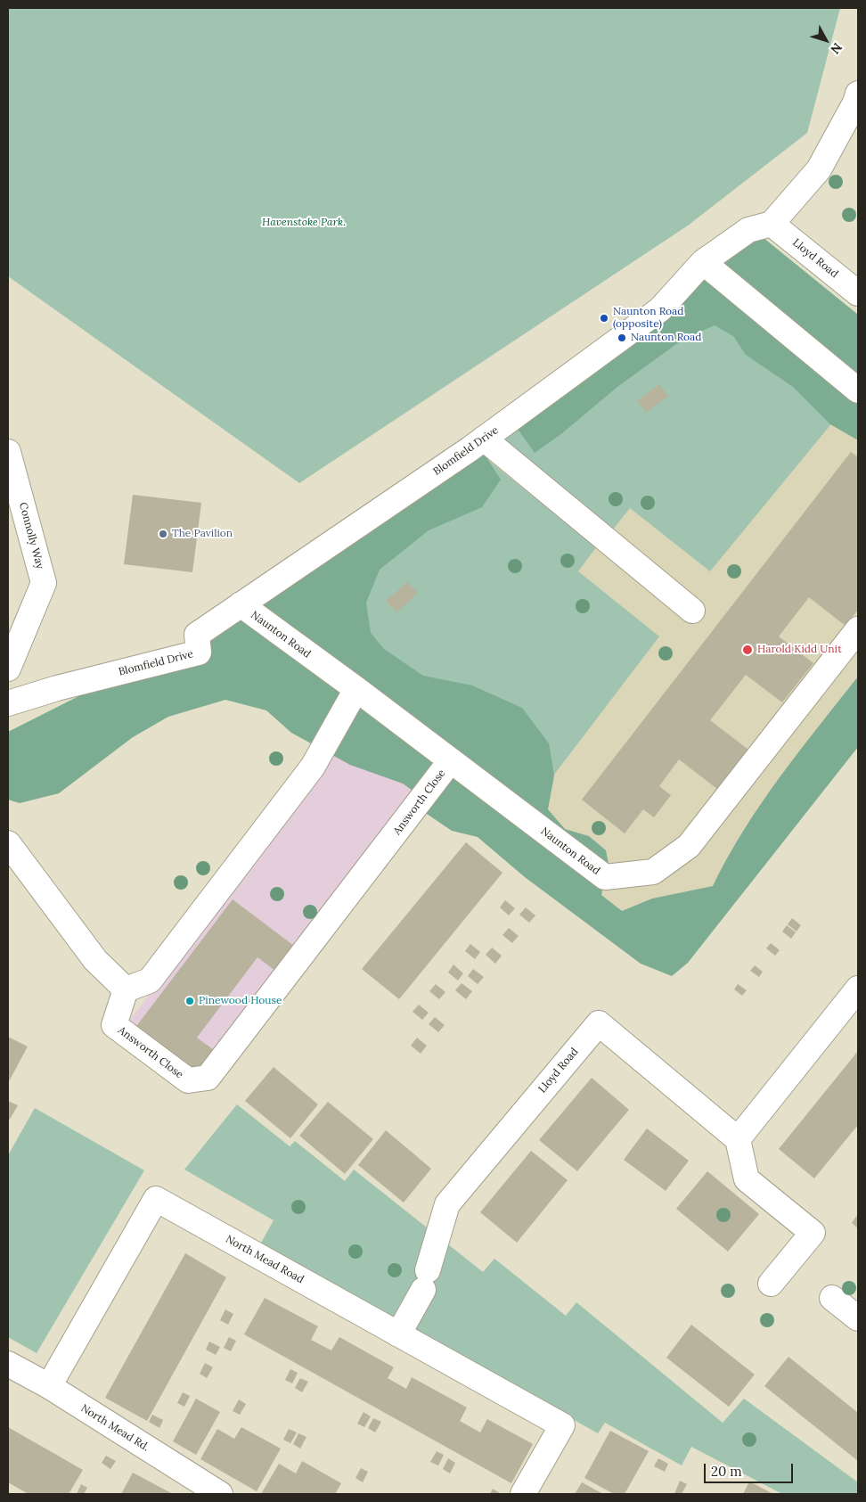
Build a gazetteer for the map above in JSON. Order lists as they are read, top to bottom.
{
  "streets": {
    "street": [
      "Lloyd Road",
      "Blomfield Drive",
      "Connolly Way",
      "Naunton Road",
      "Answorth Close",
      "North Mead Road",
      "North Mead Rd."
    ]
  },
  "crossings": [
    ["Lloyd Road", "Blomfield Drive"],
    ["Lloyd Road", "North Mead Road"],
    ["Blomfield Drive", "Naunton Road"],
    ["Naunton Road", "Answorth Close"],
    ["North Mead Road", "North Mead Rd."]
  ],
  "parks": ["Havenstoke Park."],
  "places": [
    "Naunton Road (opposite)",
    "Naunton Road",
    "The Pavilion",
    "Harold Kidd Unit",
    "Pinewood House"
  ],
  "scale_bar": "20 m",
  "north": "bottom right"
}
